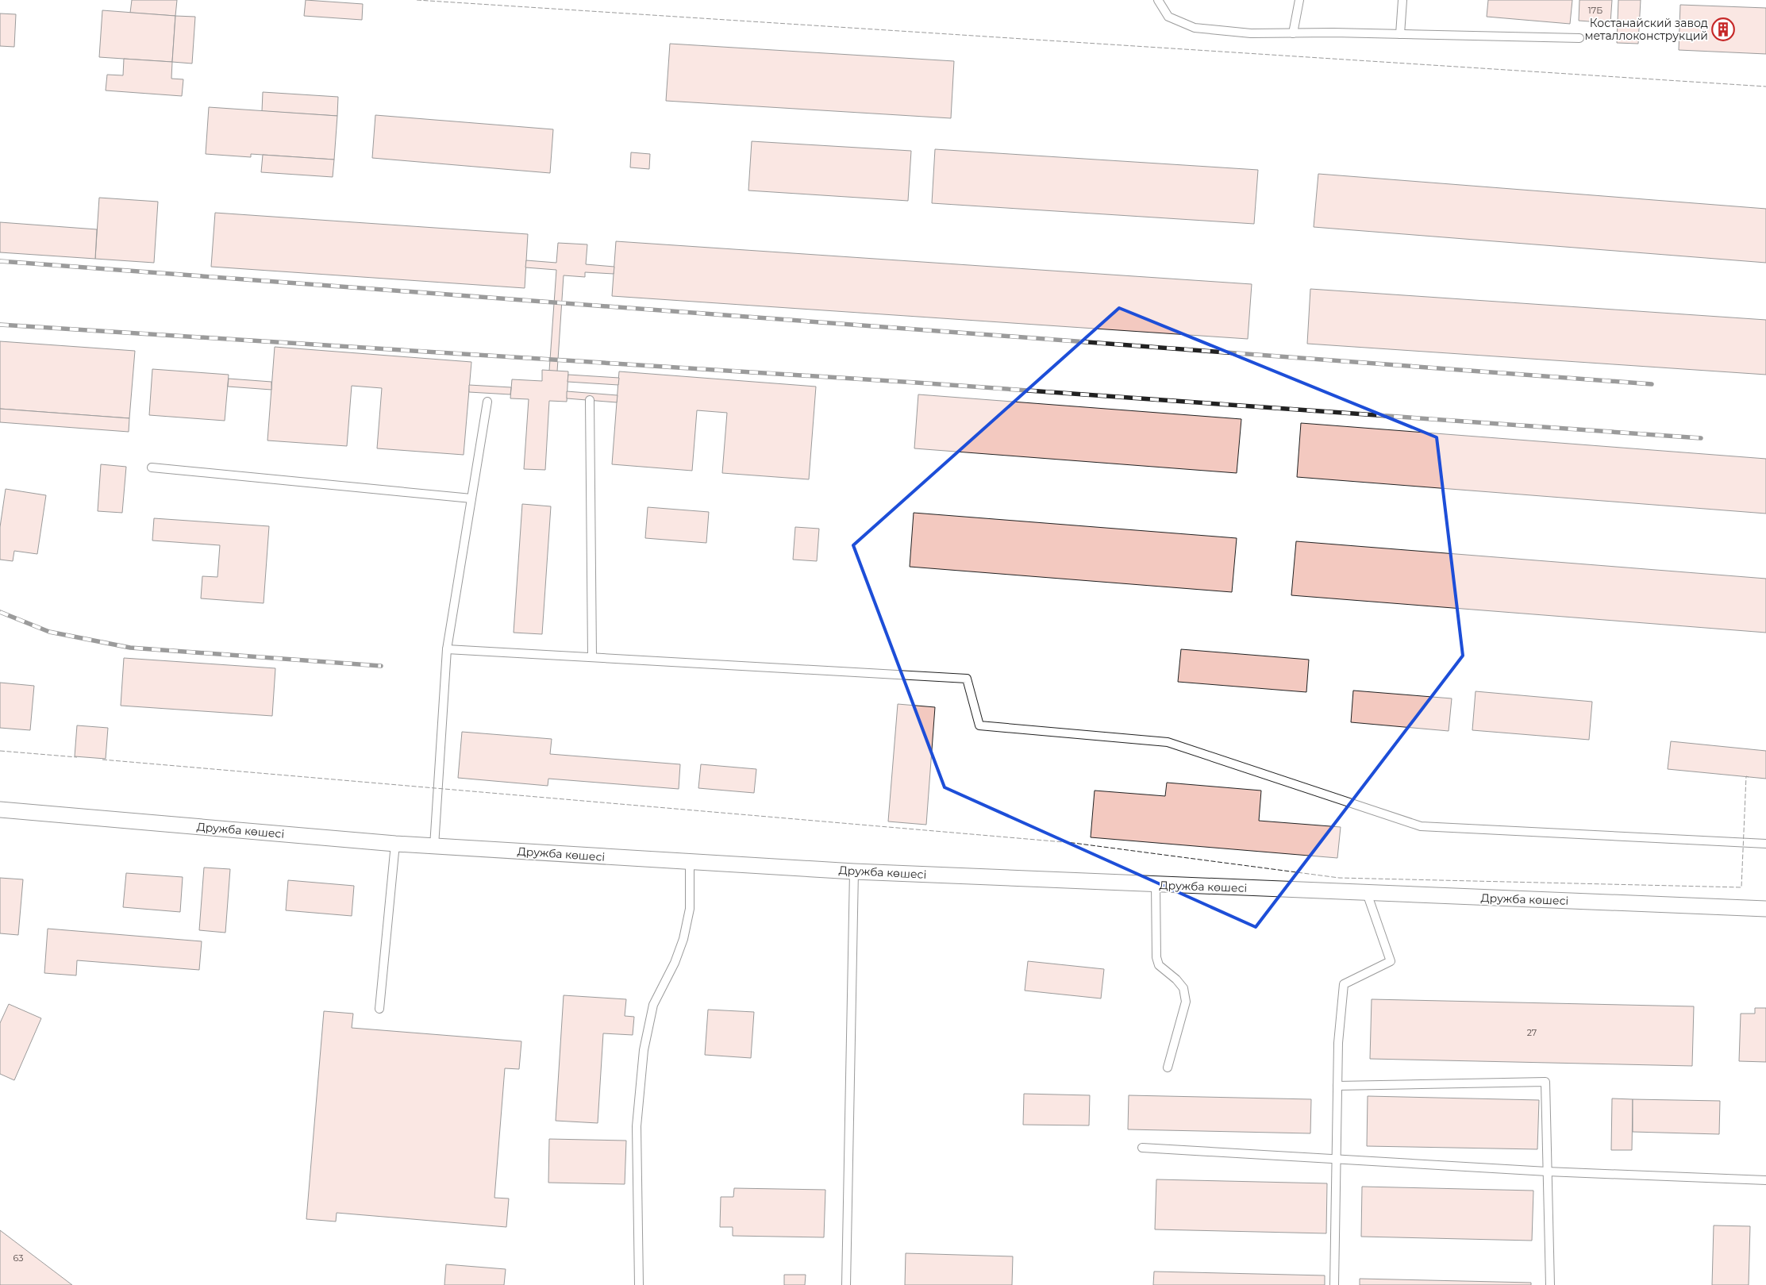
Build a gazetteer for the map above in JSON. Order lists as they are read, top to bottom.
{
  "streets": {
    "street": ["Дружба көшесі"]
  },
  "places": {
    "building": ["Костанайский завод металлоконструкций"]
  },
  "house_numbers": ["17Б", "27", "63"]
}
